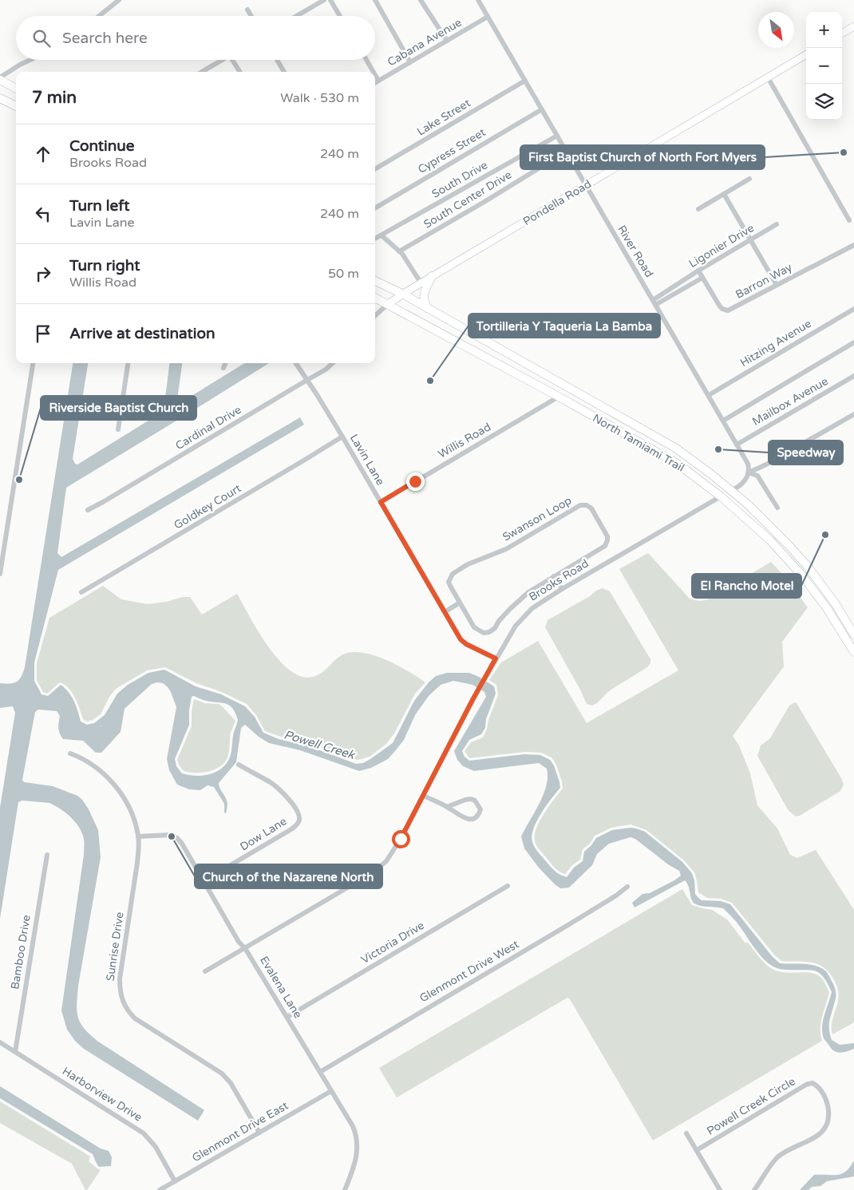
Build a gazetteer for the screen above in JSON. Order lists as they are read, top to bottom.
{
  "streets": {
    "main road": ["Pondella Road", "North Tamiami Trail"],
    "street": [
      "Cabana Avenue",
      "Lake Street",
      "Cypress Street",
      "South Drive",
      "South Center Drive",
      "Ligonier Drive",
      "River Road",
      "Barron Way",
      "Hitzing Avenue",
      "Mailbox Avenue",
      "Cardinal Drive",
      "Willis Road",
      "Lavin Lane",
      "Goldkey Court",
      "Swanson Loop",
      "Brooks Road",
      "Dow Lane",
      "Victoria Drive",
      "Sunrise Drive",
      "Bamboo Drive",
      "Glenmont Drive West",
      "Evalena Lane",
      "Harborview Drive",
      "Powell Creek Circle",
      "Glenmont Drive East"
    ]
  },
  "crossings": [
    ["Cabana Avenue", "River Road"],
    ["Lake Street", "River Road"],
    ["Cypress Street", "River Road"],
    ["South Drive", "River Road"],
    ["South Center Drive", "River Road"],
    ["Pondella Road", "River Road"],
    ["Pondella Road", "North Tamiami Trail"],
    ["Ligonier Drive", "River Road"],
    ["Ligonier Drive", "Barron Way"],
    ["River Road", "Hitzing Avenue"],
    ["River Road", "Mailbox Avenue"],
    ["Cardinal Drive", "Lavin Lane"],
    ["Willis Road", "North Tamiami Trail"],
    ["Willis Road", "Lavin Lane"],
    ["North Tamiami Trail", "Brooks Road"],
    ["Lavin Lane", "Goldkey Court"],
    ["Lavin Lane", "Brooks Road"],
    ["Brooks Road", "Evalena Lane"],
    ["Dow Lane", "Evalena Lane"],
    ["Victoria Drive", "Evalena Lane"],
    ["Sunrise Drive", "Evalena Lane"],
    ["Sunrise Drive", "Glenmont Drive East"],
    ["Bamboo Drive", "Harborview Drive"],
    ["Glenmont Drive West", "Evalena Lane"],
    ["Evalena Lane", "Glenmont Drive East"],
    ["Harborview Drive", "Glenmont Drive East"]
  ],
  "water": ["Powell Creek"],
  "places": [
    "First Baptist Church of North Fort Myers",
    "Tortilleria Y Taqueria La Bamba",
    "Speedway",
    "Riverside Baptist Church",
    "El Rancho Motel",
    "Church of the Nazarene North"
  ],
  "north": "bottom right",
  "page": {
    "map_buttons": ["+", "−"],
    "search": "Search here",
    "heading": ["7 min", "Walk · 530 m"],
    "list": [
      ["Continue", "Brooks Road", "240 m"],
      ["Turn left", "Lavin Lane", "240 m"],
      ["Turn right", "Willis Road", "50 m"],
      "Arrive at destination"
    ]
  }
}
